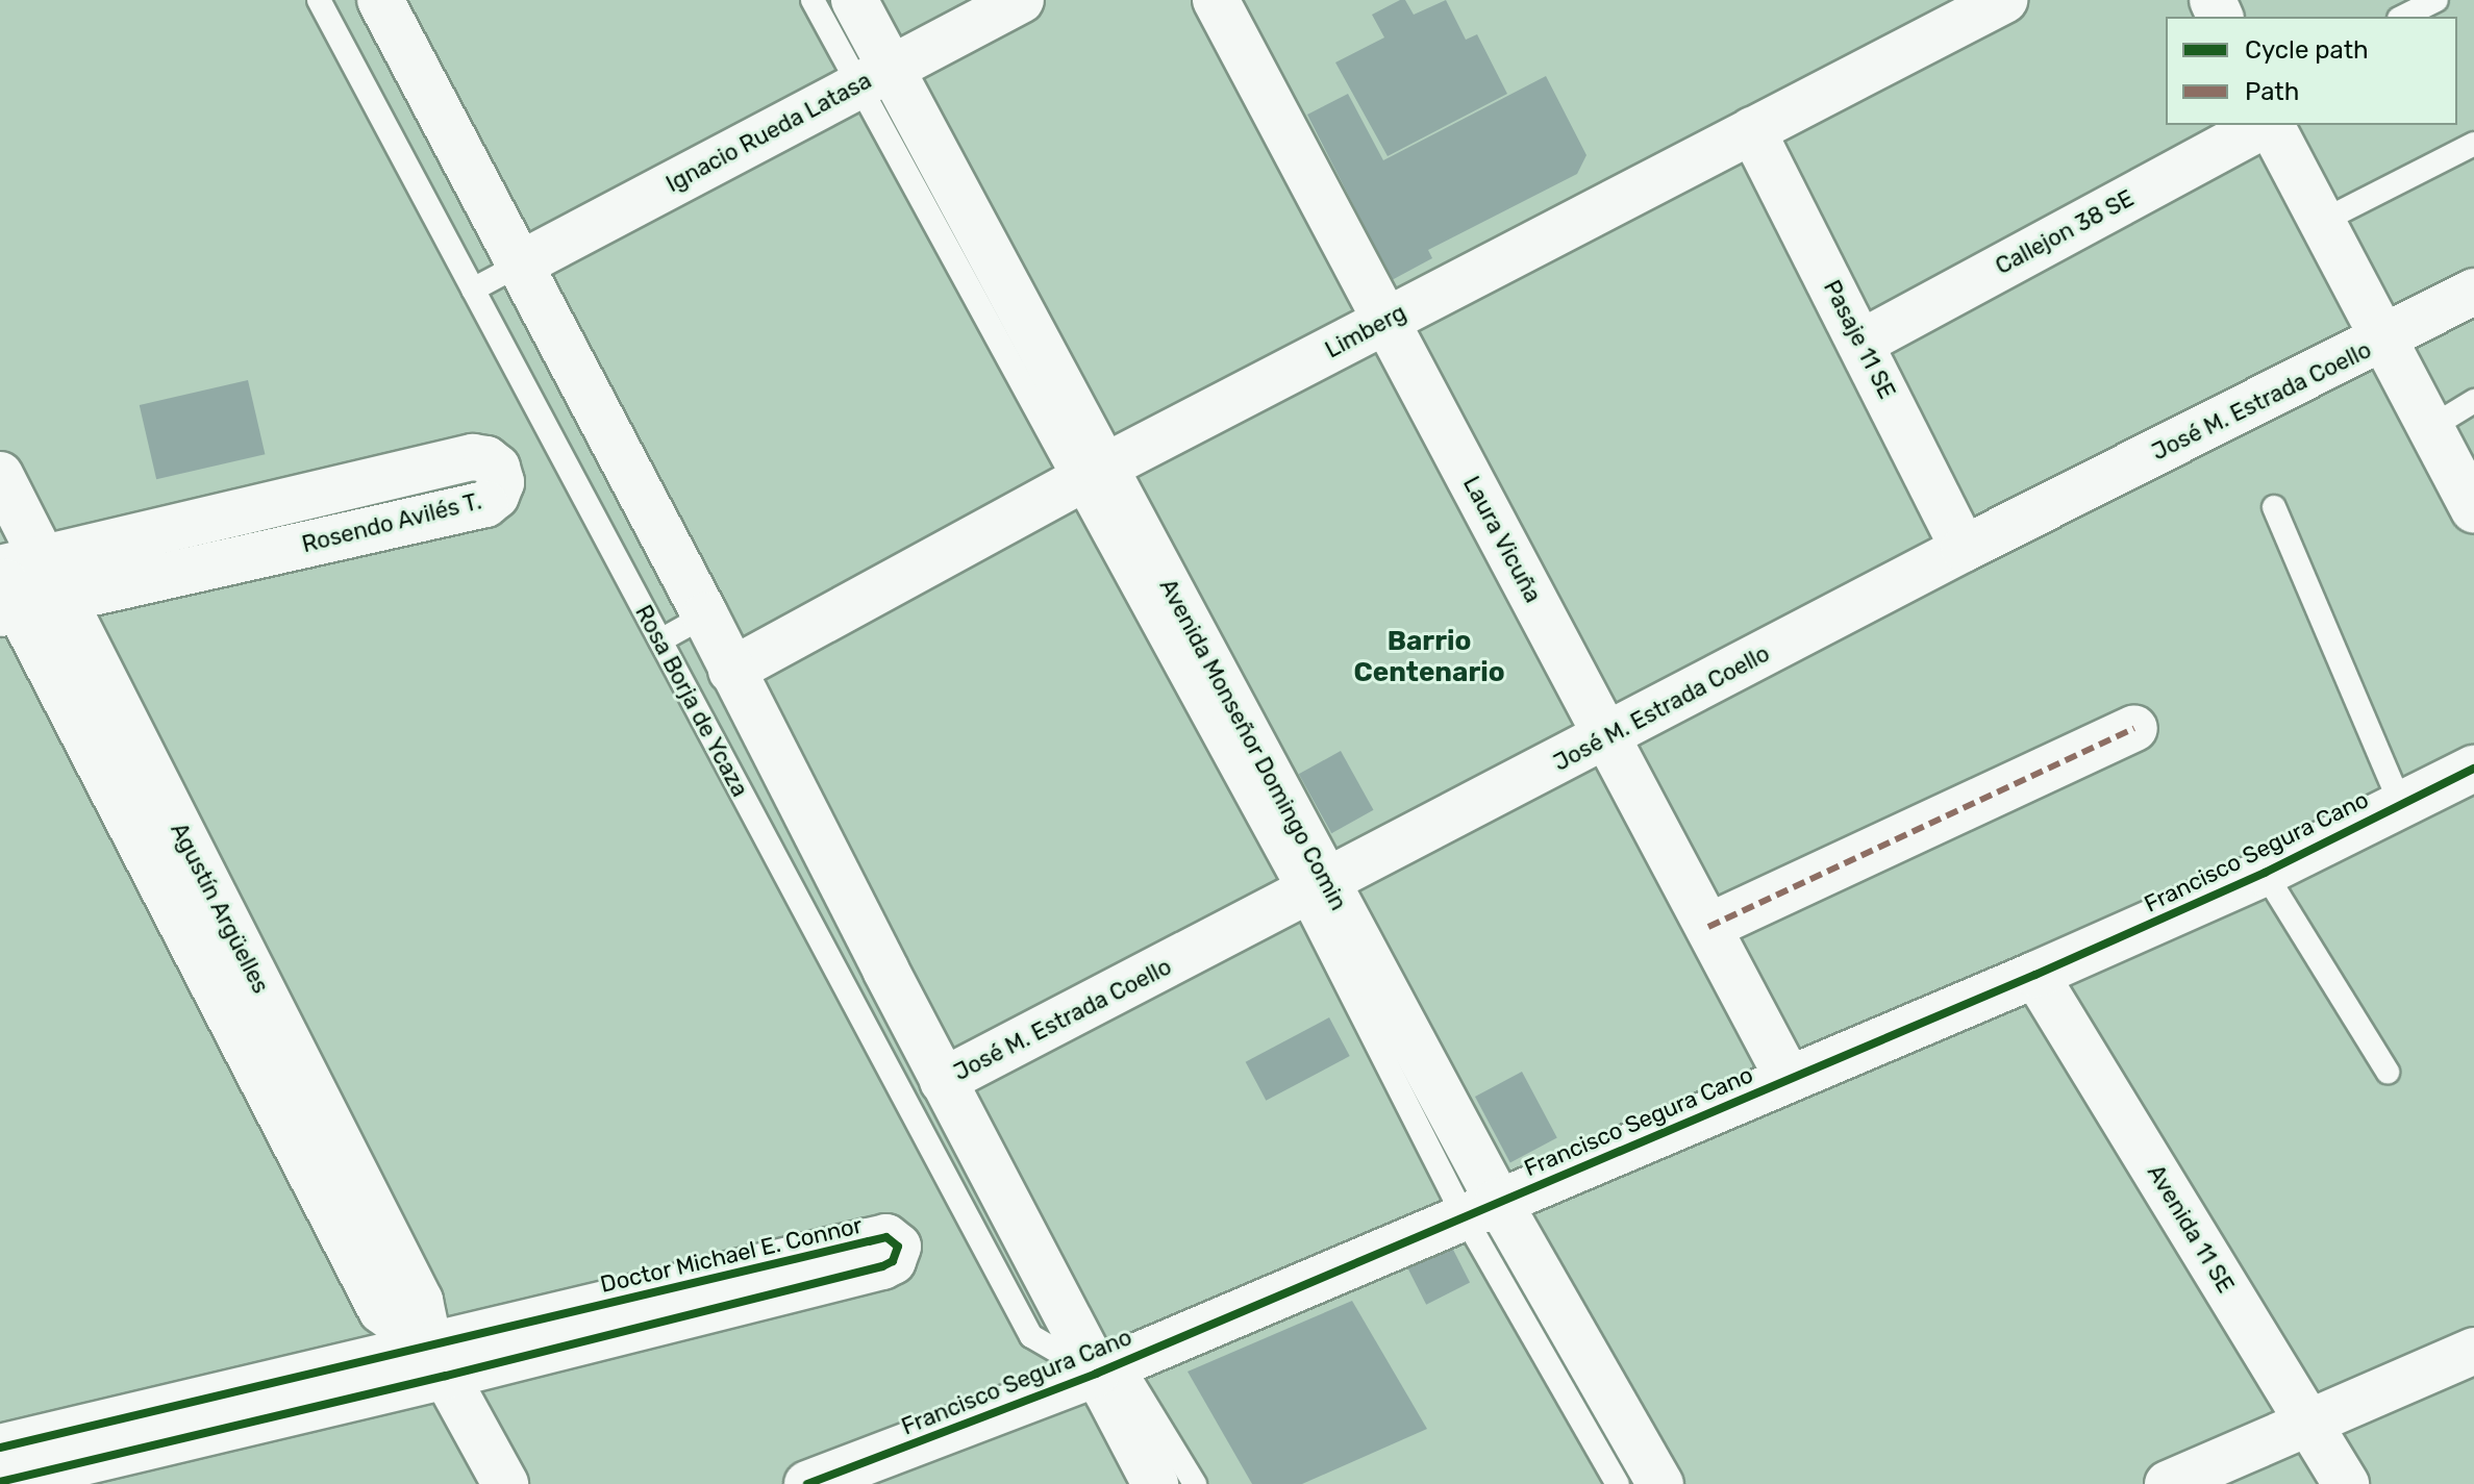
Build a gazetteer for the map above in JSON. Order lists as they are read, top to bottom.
{
  "streets": {
    "street": [
      "Ignacio Rueda Latasa",
      "Callejon 38 SE",
      "Limberg",
      "Pasaje 11 SE",
      "José M. Estrada Coello",
      "Rosendo Avilés T.",
      "Laura Vicuña",
      "Rosa Borja de Ycaza",
      "Avenida Monseñor Domingo Comin",
      "Francisco Segura Cano",
      "Agustín Argüelles",
      "Avenida 11 SE",
      "Doctor Michael E. Connor"
    ]
  },
  "crossings": [
    ["Ignacio Rueda Latasa", "Rosa Borja de Ycaza"],
    ["Ignacio Rueda Latasa", "Avenida Monseñor Domingo Comin"],
    ["Callejon 38 SE", "Pasaje 11 SE"],
    ["Limberg", "Pasaje 11 SE"],
    ["Limberg", "Laura Vicuña"],
    ["Limberg", "Rosa Borja de Ycaza"],
    ["Limberg", "Avenida Monseñor Domingo Comin"],
    ["Pasaje 11 SE", "José M. Estrada Coello"],
    ["José M. Estrada Coello", "Laura Vicuña"],
    ["José M. Estrada Coello", "Rosa Borja de Ycaza"],
    ["José M. Estrada Coello", "Avenida Monseñor Domingo Comin"],
    ["Rosendo Avilés T.", "Agustín Argüelles"],
    ["Laura Vicuña", "Francisco Segura Cano"],
    ["Rosa Borja de Ycaza", "Francisco Segura Cano"],
    ["Avenida Monseñor Domingo Comin", "Francisco Segura Cano"],
    ["Francisco Segura Cano", "Avenida 11 SE"],
    ["Agustín Argüelles", "Doctor Michael E. Connor"]
  ],
  "districts": ["Barrio Centenario"],
  "legend": ["Cycle path", "Path"]
}
